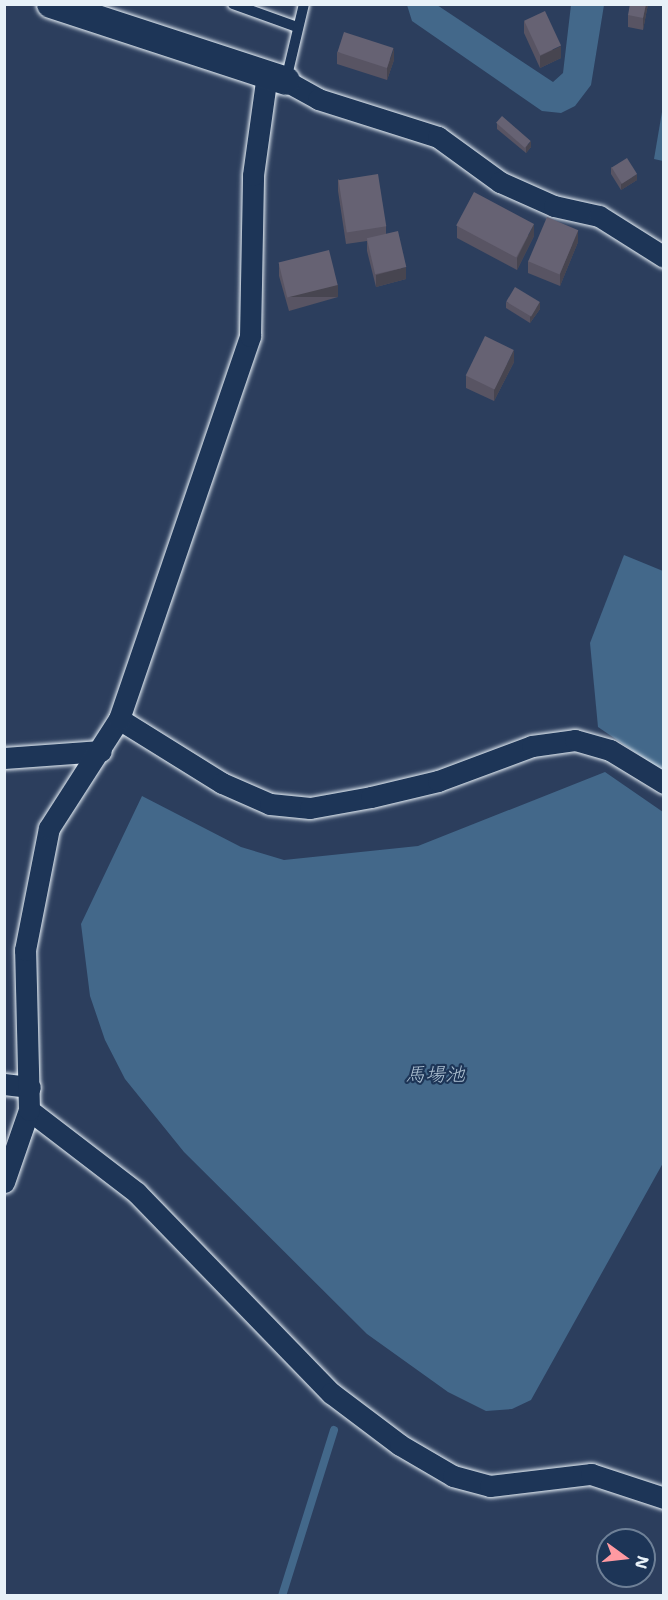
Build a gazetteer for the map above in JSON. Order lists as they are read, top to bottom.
{
  "water": ["馬場池"],
  "north": "right"
}
